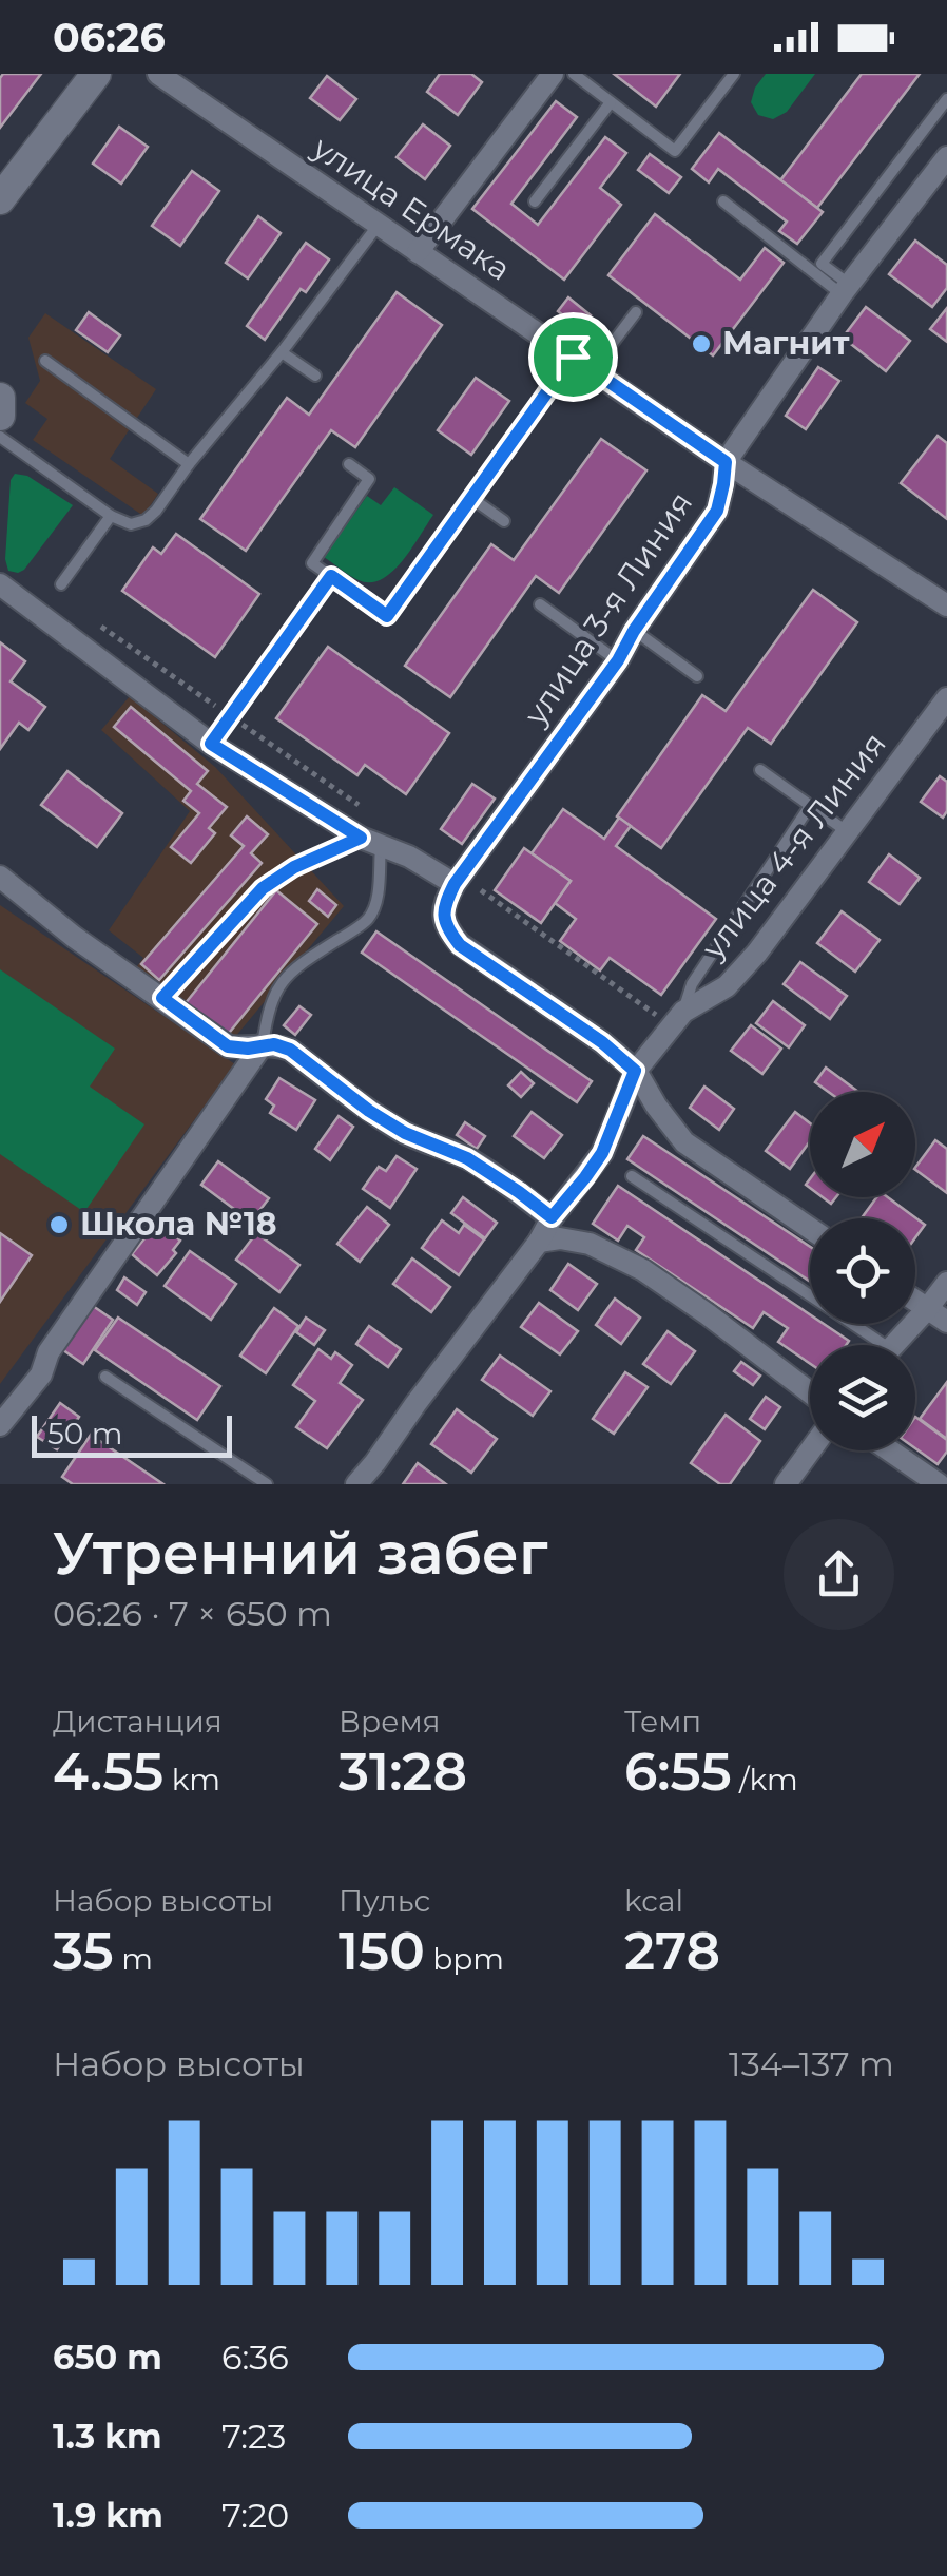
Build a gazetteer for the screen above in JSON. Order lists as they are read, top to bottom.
{
  "streets": {
    "street": ["улица Ермака", "улица 3-я Линия", "улица 4-я Линия"]
  },
  "crossings": [
    ["улица Ермака", "улица 3-я Линия"]
  ],
  "places": ["Магнит", "Школа №18"],
  "scale_bar": "50 m",
  "north": "top right",
  "page": {
    "status": "06:26",
    "scale": "50 m",
    "heading": ["Утренний забег", "06:26 · 7 × 650 m"],
    "stats": [
      ["Дистанция", "4.55 km"],
      ["Время", "31:28"],
      ["Темп", "6:55 /km"],
      ["Набор высоты", "35 m"],
      ["Пульс", "150 bpm"],
      ["kcal", "278"]
    ],
    "chart": ["Набор высоты", "134–137 m"],
    "list": [
      {
        "name": "650 m",
        "note": "6:36"
      },
      {
        "name": "1.3 km",
        "note": "7:23"
      },
      {
        "name": "1.9 km",
        "note": "7:20"
      }
    ]
  }
}
